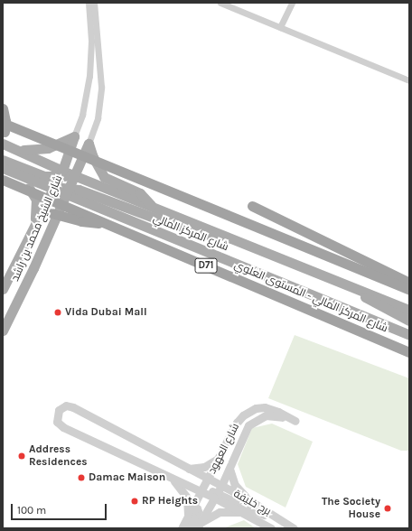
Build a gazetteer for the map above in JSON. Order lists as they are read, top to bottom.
{
  "streets": {
    "highway": ["D71", "شارع المركز المالي - المستوى العلوي"],
    "main road": ["شارع الشيخ محمد بن راشد", "شارع المركز المالي"],
    "street": ["شارع العهود", "برج خليفة"]
  },
  "crossings": [
    ["شارع الشيخ محمد بن راشد", "شارع المركز المالي"],
    ["شارع العهود", "برج خليفة"]
  ],
  "places": [
    "Vida Dubai Mall",
    "Address Residences",
    "Damac Maison",
    "RP Heights",
    "The Society House"
  ],
  "scale_bar": "100 m"
}
